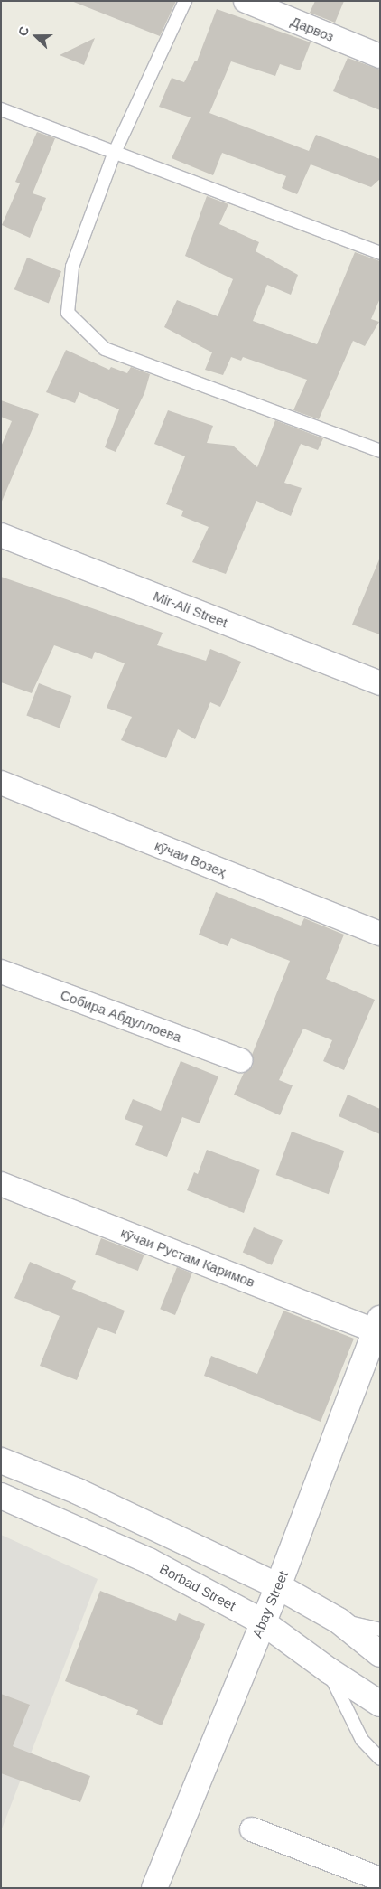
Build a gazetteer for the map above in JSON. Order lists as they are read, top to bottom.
{
  "streets": {
    "main road": ["Borbad Street", "Abay Street"],
    "street": [
      "Дарвоз",
      "Mir-Ali Street",
      "кӯчаи Возеҳ",
      "Собира Абдуллоева",
      "кӯчаи Рустам Каримов"
    ]
  },
  "crossings": [
    ["кӯчаи Рустам Каримов", "Abay Street"],
    ["Borbad Street", "Abay Street"]
  ],
  "north": "left"
}
